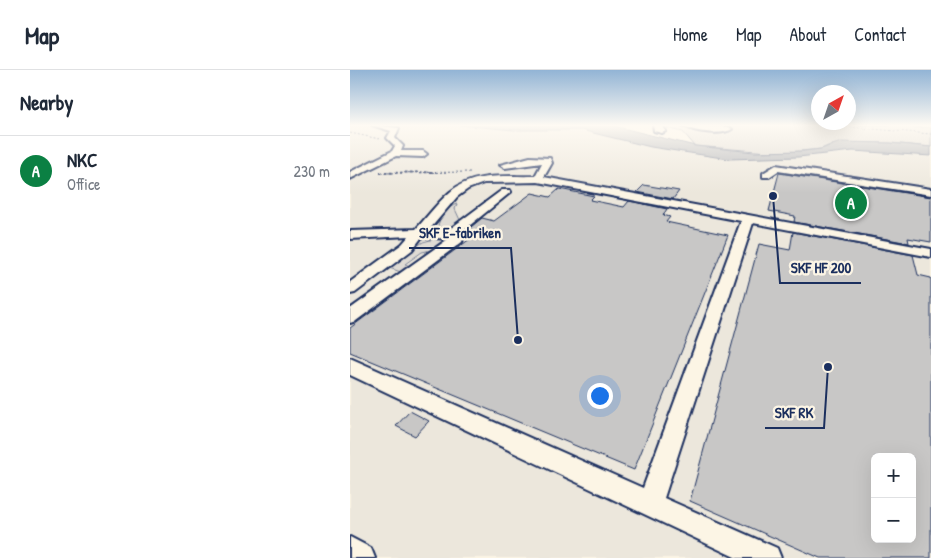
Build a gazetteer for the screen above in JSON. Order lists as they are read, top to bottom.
{
  "places": ["SKF HF 200", "SKF E-fabriken", "SKF RK"],
  "north": "top right",
  "page": {
    "header": "Map",
    "nav": [
      "Home",
      "Map",
      "About",
      "Contact"
    ],
    "heading": "Nearby",
    "list": [
      {
        "mark": "A",
        "name": "NKC",
        "note": "Office",
        "value": "230 m"
      }
    ],
    "pins": "A",
    "map_buttons": ["+", "−"]
  }
}
